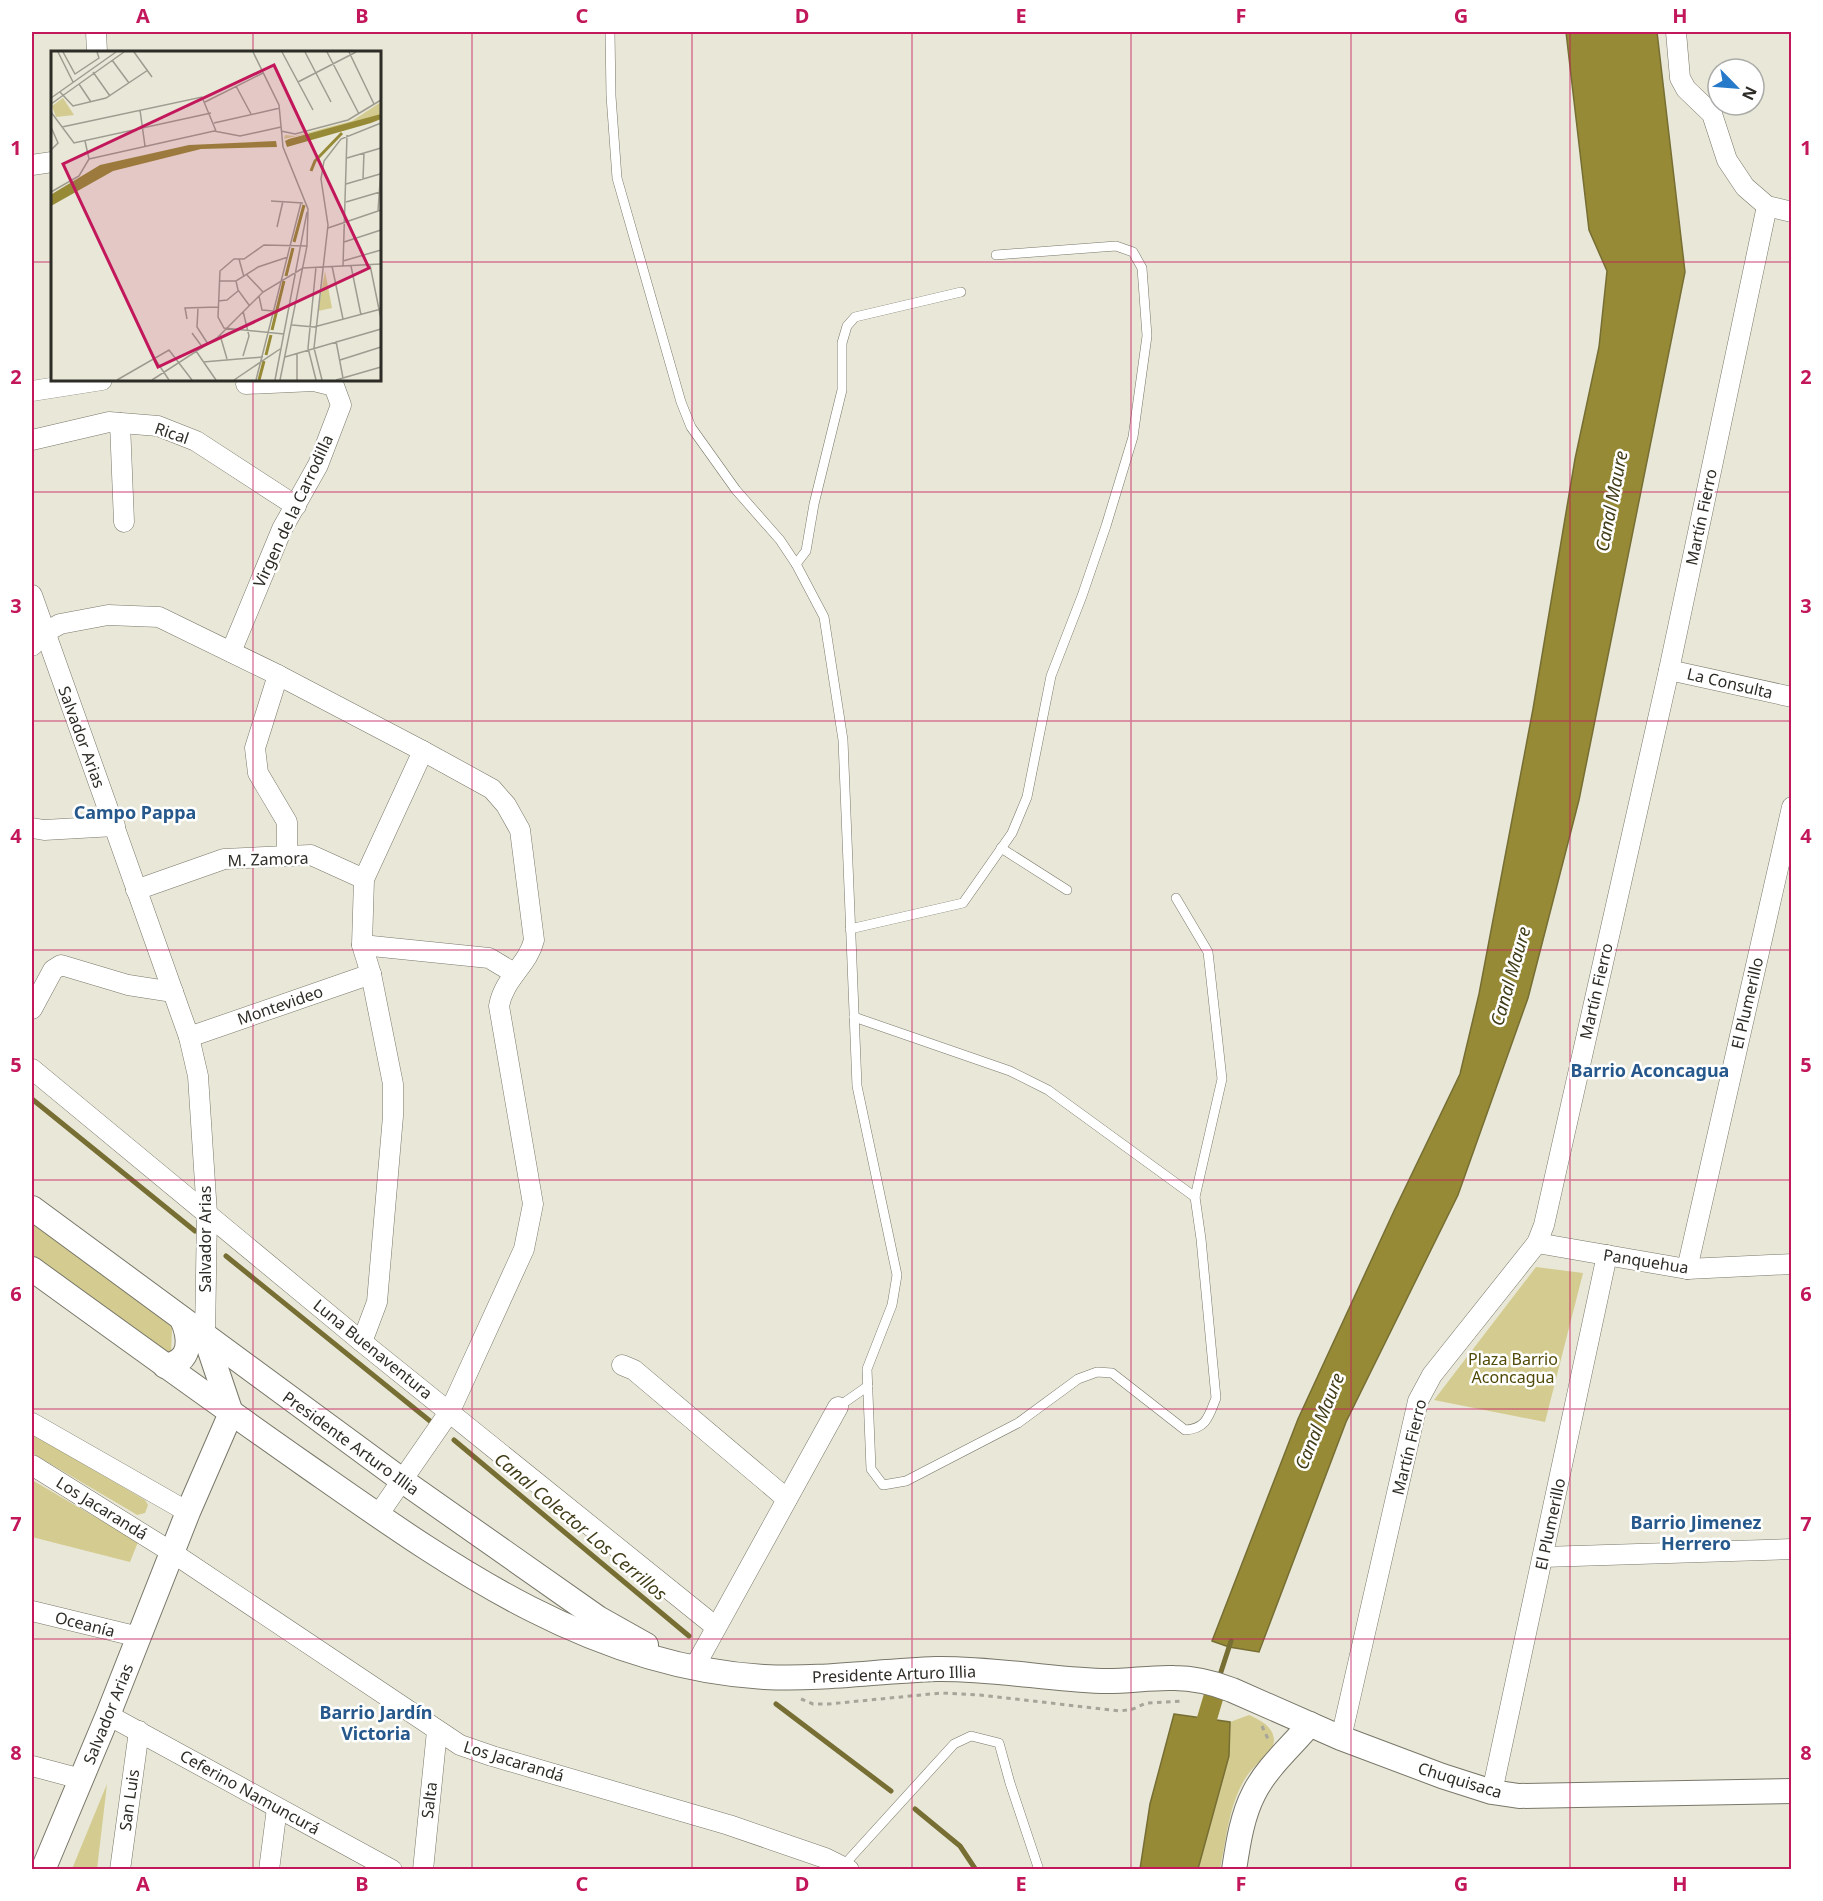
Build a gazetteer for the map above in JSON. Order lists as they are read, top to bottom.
{
  "streets": {
    "street": [
      "Rical",
      "Virgen de la Carrodilla",
      "Martín Fierro",
      "La Consulta",
      "Salvador Arias",
      "M. Zamora",
      "El Plumerillo",
      "Montevideo",
      "Panquehua",
      "Luna Buenaventura",
      "Presidente Arturo Illia",
      "Los Jacarandá",
      "Oceanía",
      "Chuquisaca",
      "Ceferino Namuncurá",
      "San Luis",
      "Salta"
    ]
  },
  "crossings": [
    ["Rical", "Virgen de la Carrodilla"],
    ["Martín Fierro", "La Consulta"],
    ["Martín Fierro", "Panquehua"],
    ["Martín Fierro", "Chuquisaca"],
    ["Salvador Arias", "M. Zamora"],
    ["Salvador Arias", "Montevideo"],
    ["Salvador Arias", "Luna Buenaventura"],
    ["Salvador Arias", "Presidente Arturo Illia"],
    ["Salvador Arias", "Los Jacarandá"],
    ["Salvador Arias", "Oceanía"],
    ["Salvador Arias", "Ceferino Namuncurá"],
    ["El Plumerillo", "Panquehua"],
    ["El Plumerillo", "Chuquisaca"],
    ["Presidente Arturo Illia", "Chuquisaca"],
    ["Los Jacarandá", "Salta"],
    ["Ceferino Namuncurá", "San Luis"]
  ],
  "districts": [
    "Campo Pappa",
    "Barrio Aconcagua",
    "Barrio Jimenez Herrero",
    "Barrio Jardín Victoria"
  ],
  "water": ["Canal Maure", "Canal Colector Los Cerrillos"],
  "parks": ["Plaza Barrio Aconcagua"],
  "north": "bottom right",
  "grid": {
    "columns": [
      "A",
      "B",
      "C",
      "D",
      "E",
      "F",
      "G",
      "H"
    ],
    "rows": [
      "1",
      "2",
      "3",
      "4",
      "5",
      "6",
      "7",
      "8"
    ]
  }
}
